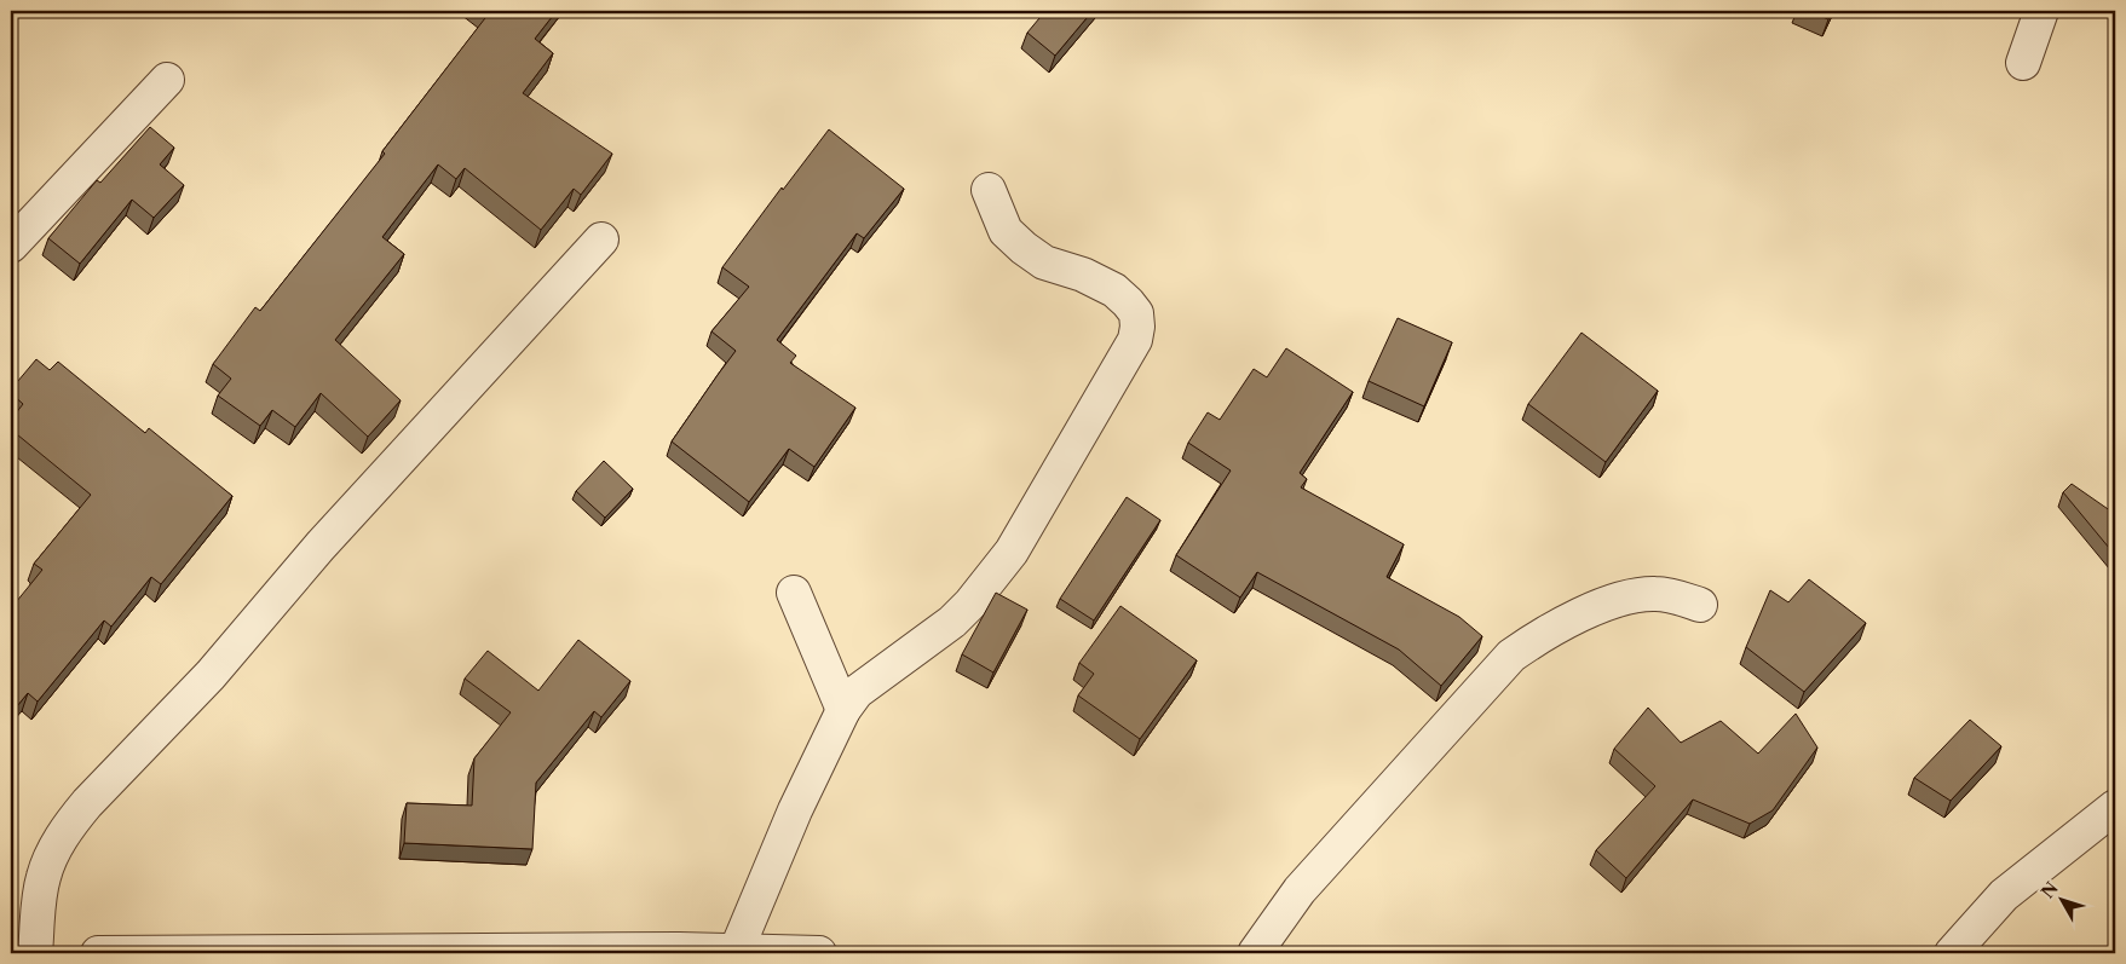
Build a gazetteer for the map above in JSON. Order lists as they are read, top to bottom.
{
  "north": "top left"
}
